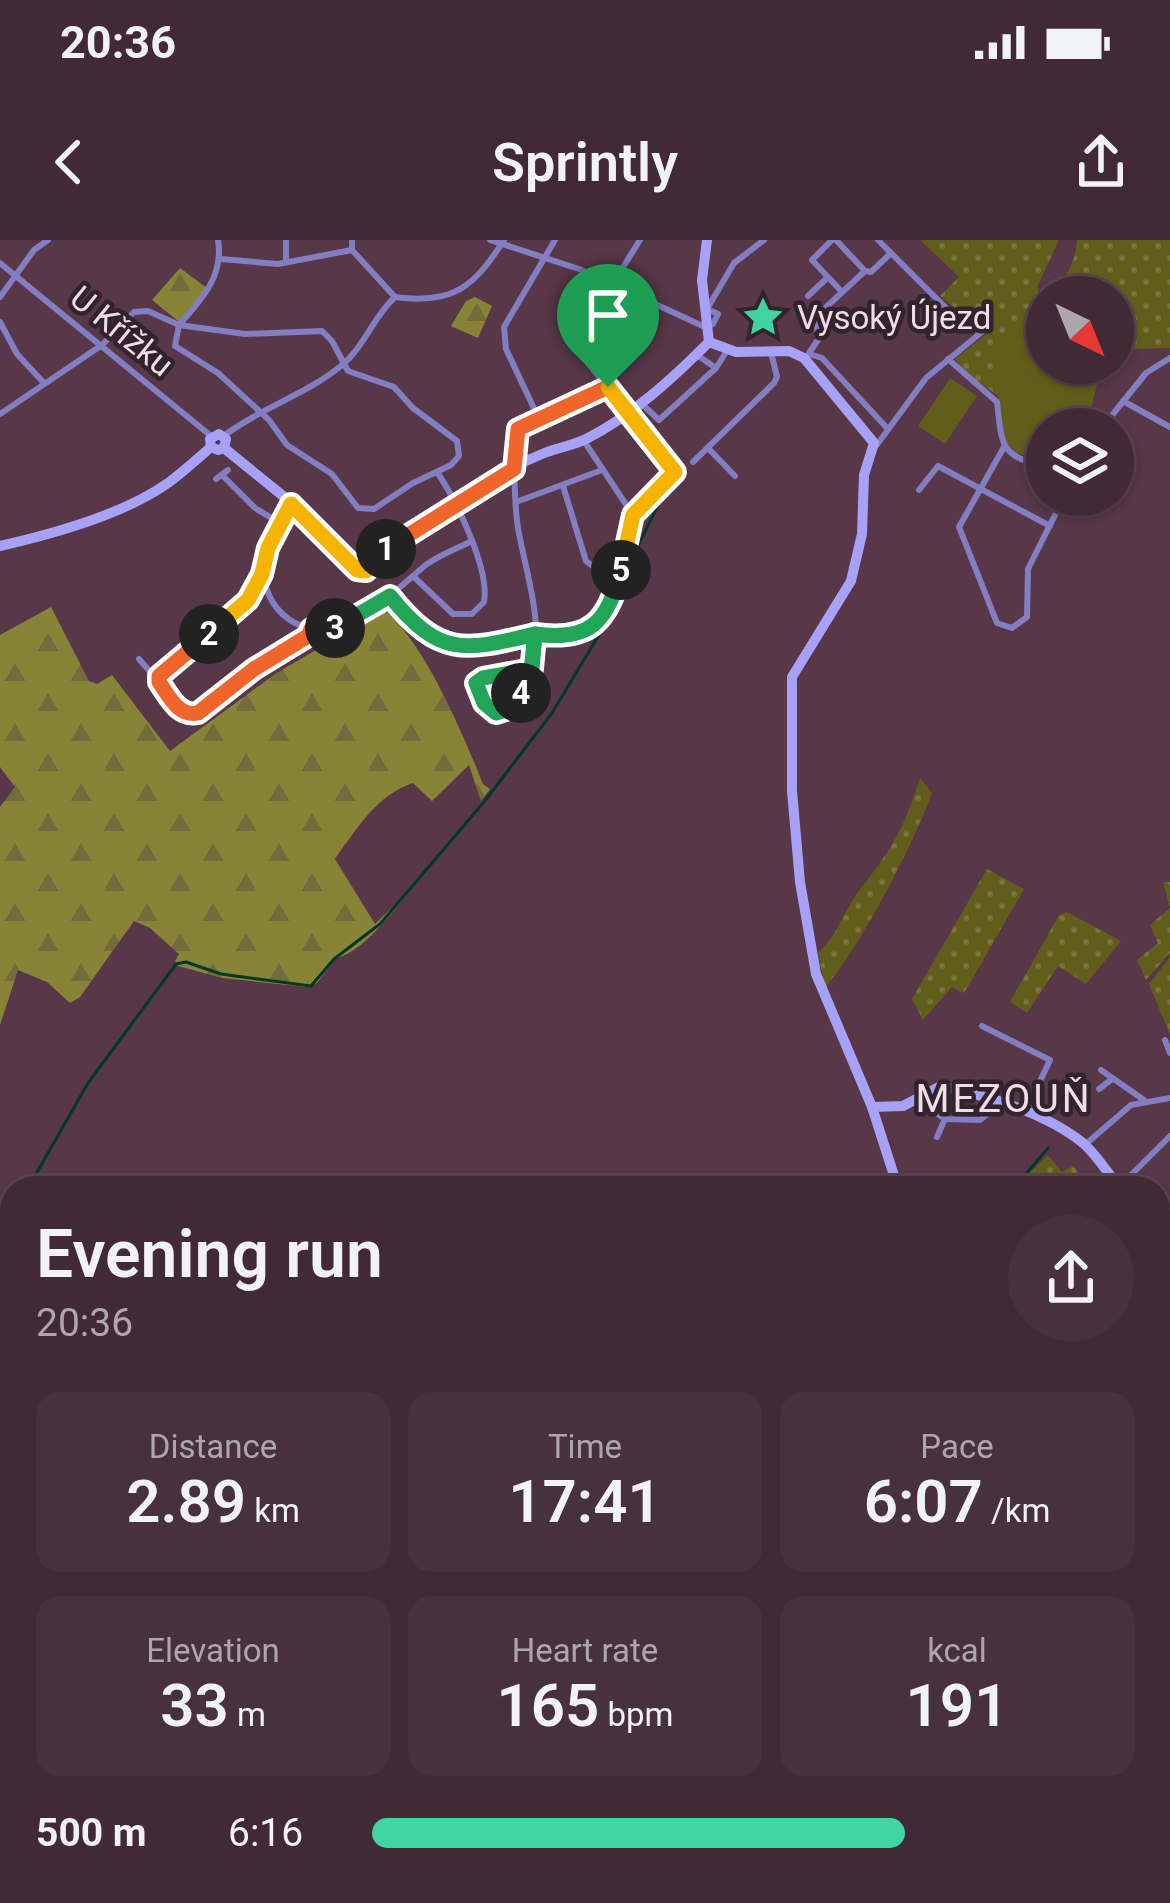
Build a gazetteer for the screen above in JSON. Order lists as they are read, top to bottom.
{
  "streets": {
    "street": ["U Křížku"]
  },
  "districts": ["MEZOUŇ"],
  "places": {
    "place": ["Vysoký Újezd"]
  },
  "north": "bottom right",
  "page": {
    "status": "20:36",
    "header": "Sprintly",
    "pins": [
      "1",
      "5",
      "3",
      "2",
      "4"
    ],
    "heading": ["Evening run", "20:36"],
    "stats": [
      ["Distance", "2.89 km"],
      ["Time", "17:41"],
      ["Pace", "6:07 /km"],
      ["Elevation", "33 m"],
      ["Heart rate", "165 bpm"],
      ["kcal", "191"]
    ],
    "list": [
      {
        "name": "500 m",
        "note": "6:16"
      }
    ]
  }
}
